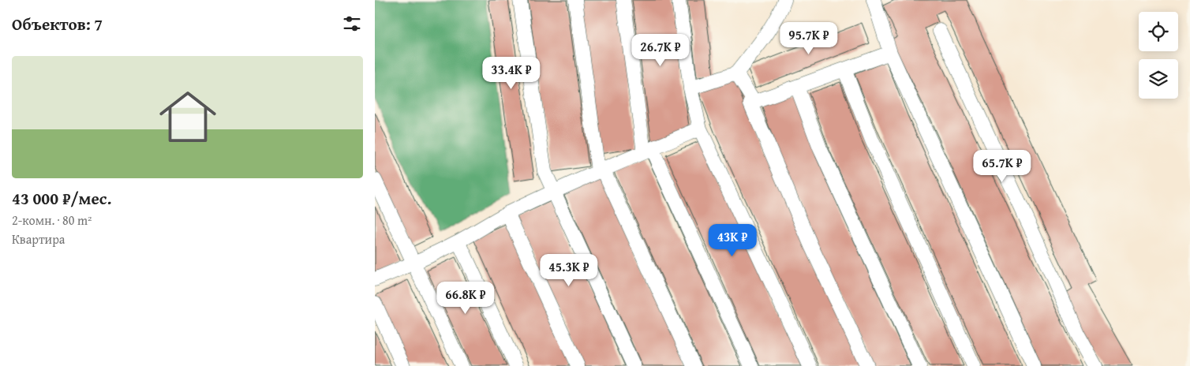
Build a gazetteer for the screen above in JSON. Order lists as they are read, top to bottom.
{
  "page": {
    "heading": "Объектов: 7",
    "price": [
      "95.7K ₽",
      "26.7K ₽",
      "33.4K ₽",
      "65.7K ₽",
      "43K ₽",
      "45.3K ₽",
      "66.8K ₽"
    ],
    "list": [
      {
        "name": "43 000 ₽/мес.",
        "note": "2-комн. · 80 m² · Квартира"
      }
    ]
  }
}
